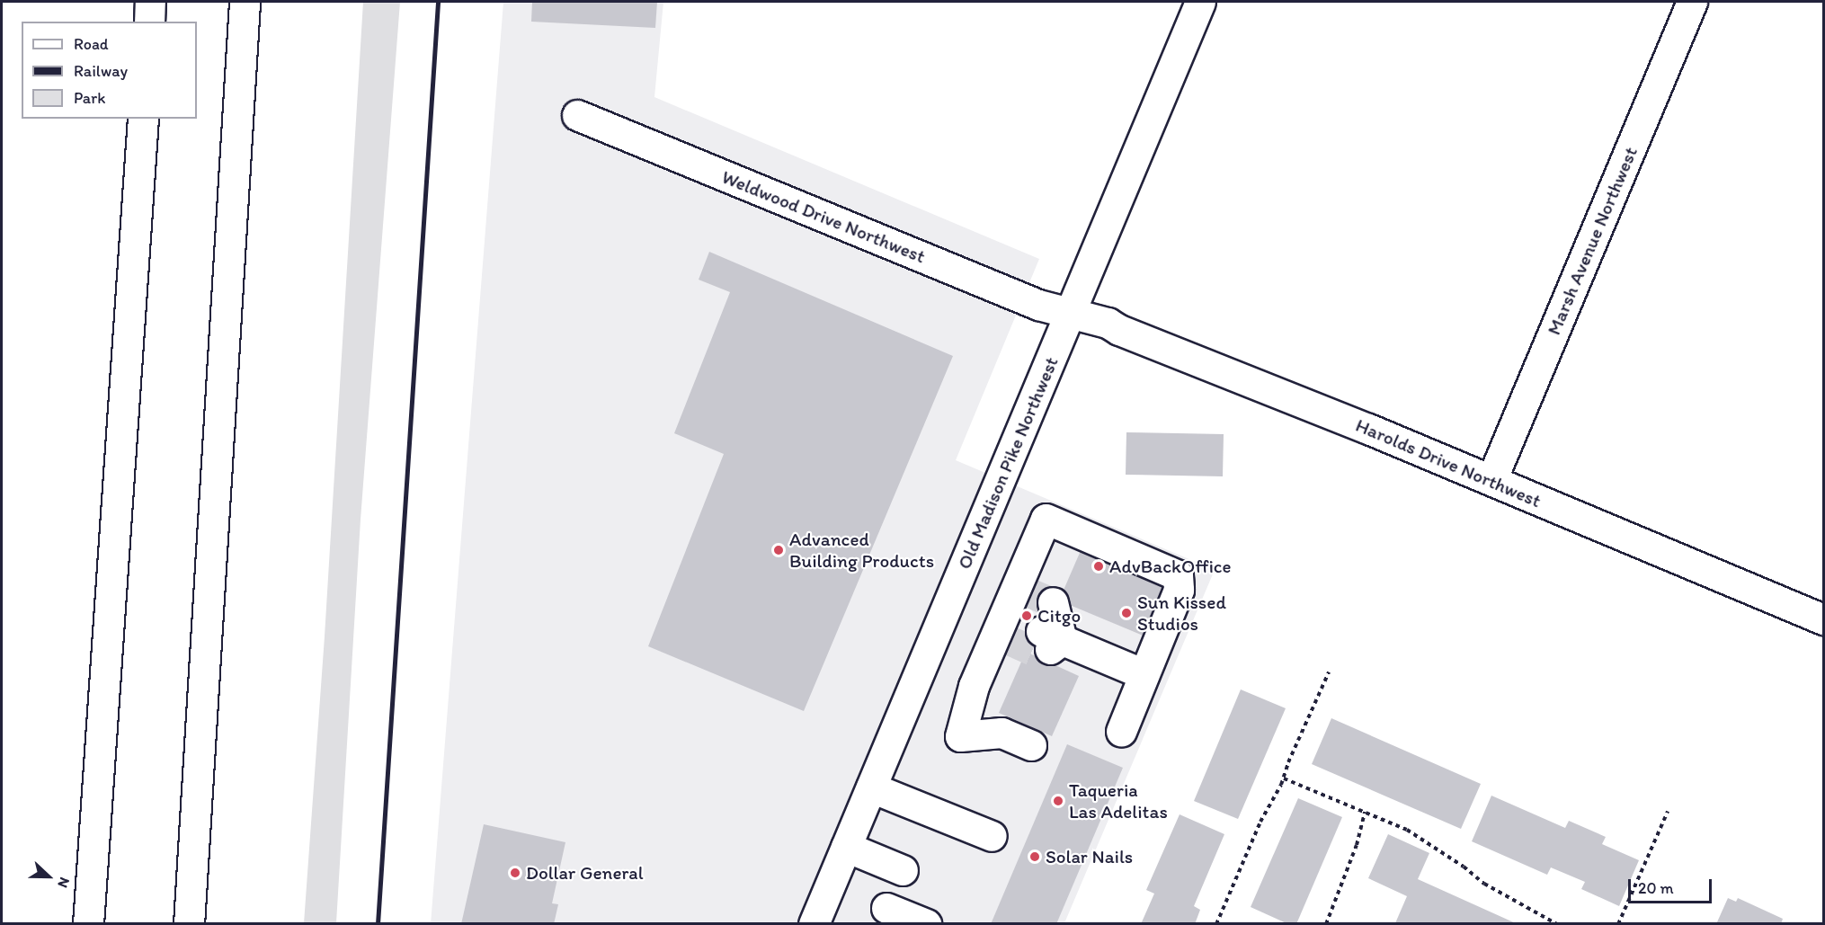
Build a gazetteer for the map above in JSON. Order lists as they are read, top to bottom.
{
  "streets": {
    "main road": [
      "Weldwood Drive Northwest",
      "Marsh Avenue Northwest",
      "Old Madison Pike Northwest",
      "Harolds Drive Northwest"
    ]
  },
  "crossings": [
    ["Weldwood Drive Northwest", "Old Madison Pike Northwest"],
    ["Weldwood Drive Northwest", "Harolds Drive Northwest"],
    ["Marsh Avenue Northwest", "Harolds Drive Northwest"],
    ["Old Madison Pike Northwest", "Harolds Drive Northwest"]
  ],
  "places": [
    "Advanced Building Products",
    "AdvBackOffice",
    "Sun Kissed Studios",
    "Citgo",
    "Taqueria Las Adelitas",
    "Solar Nails",
    "Dollar General"
  ],
  "legend": ["Road", "Railway", "Park"],
  "scale_bar": "20 m",
  "north": "right"
}
